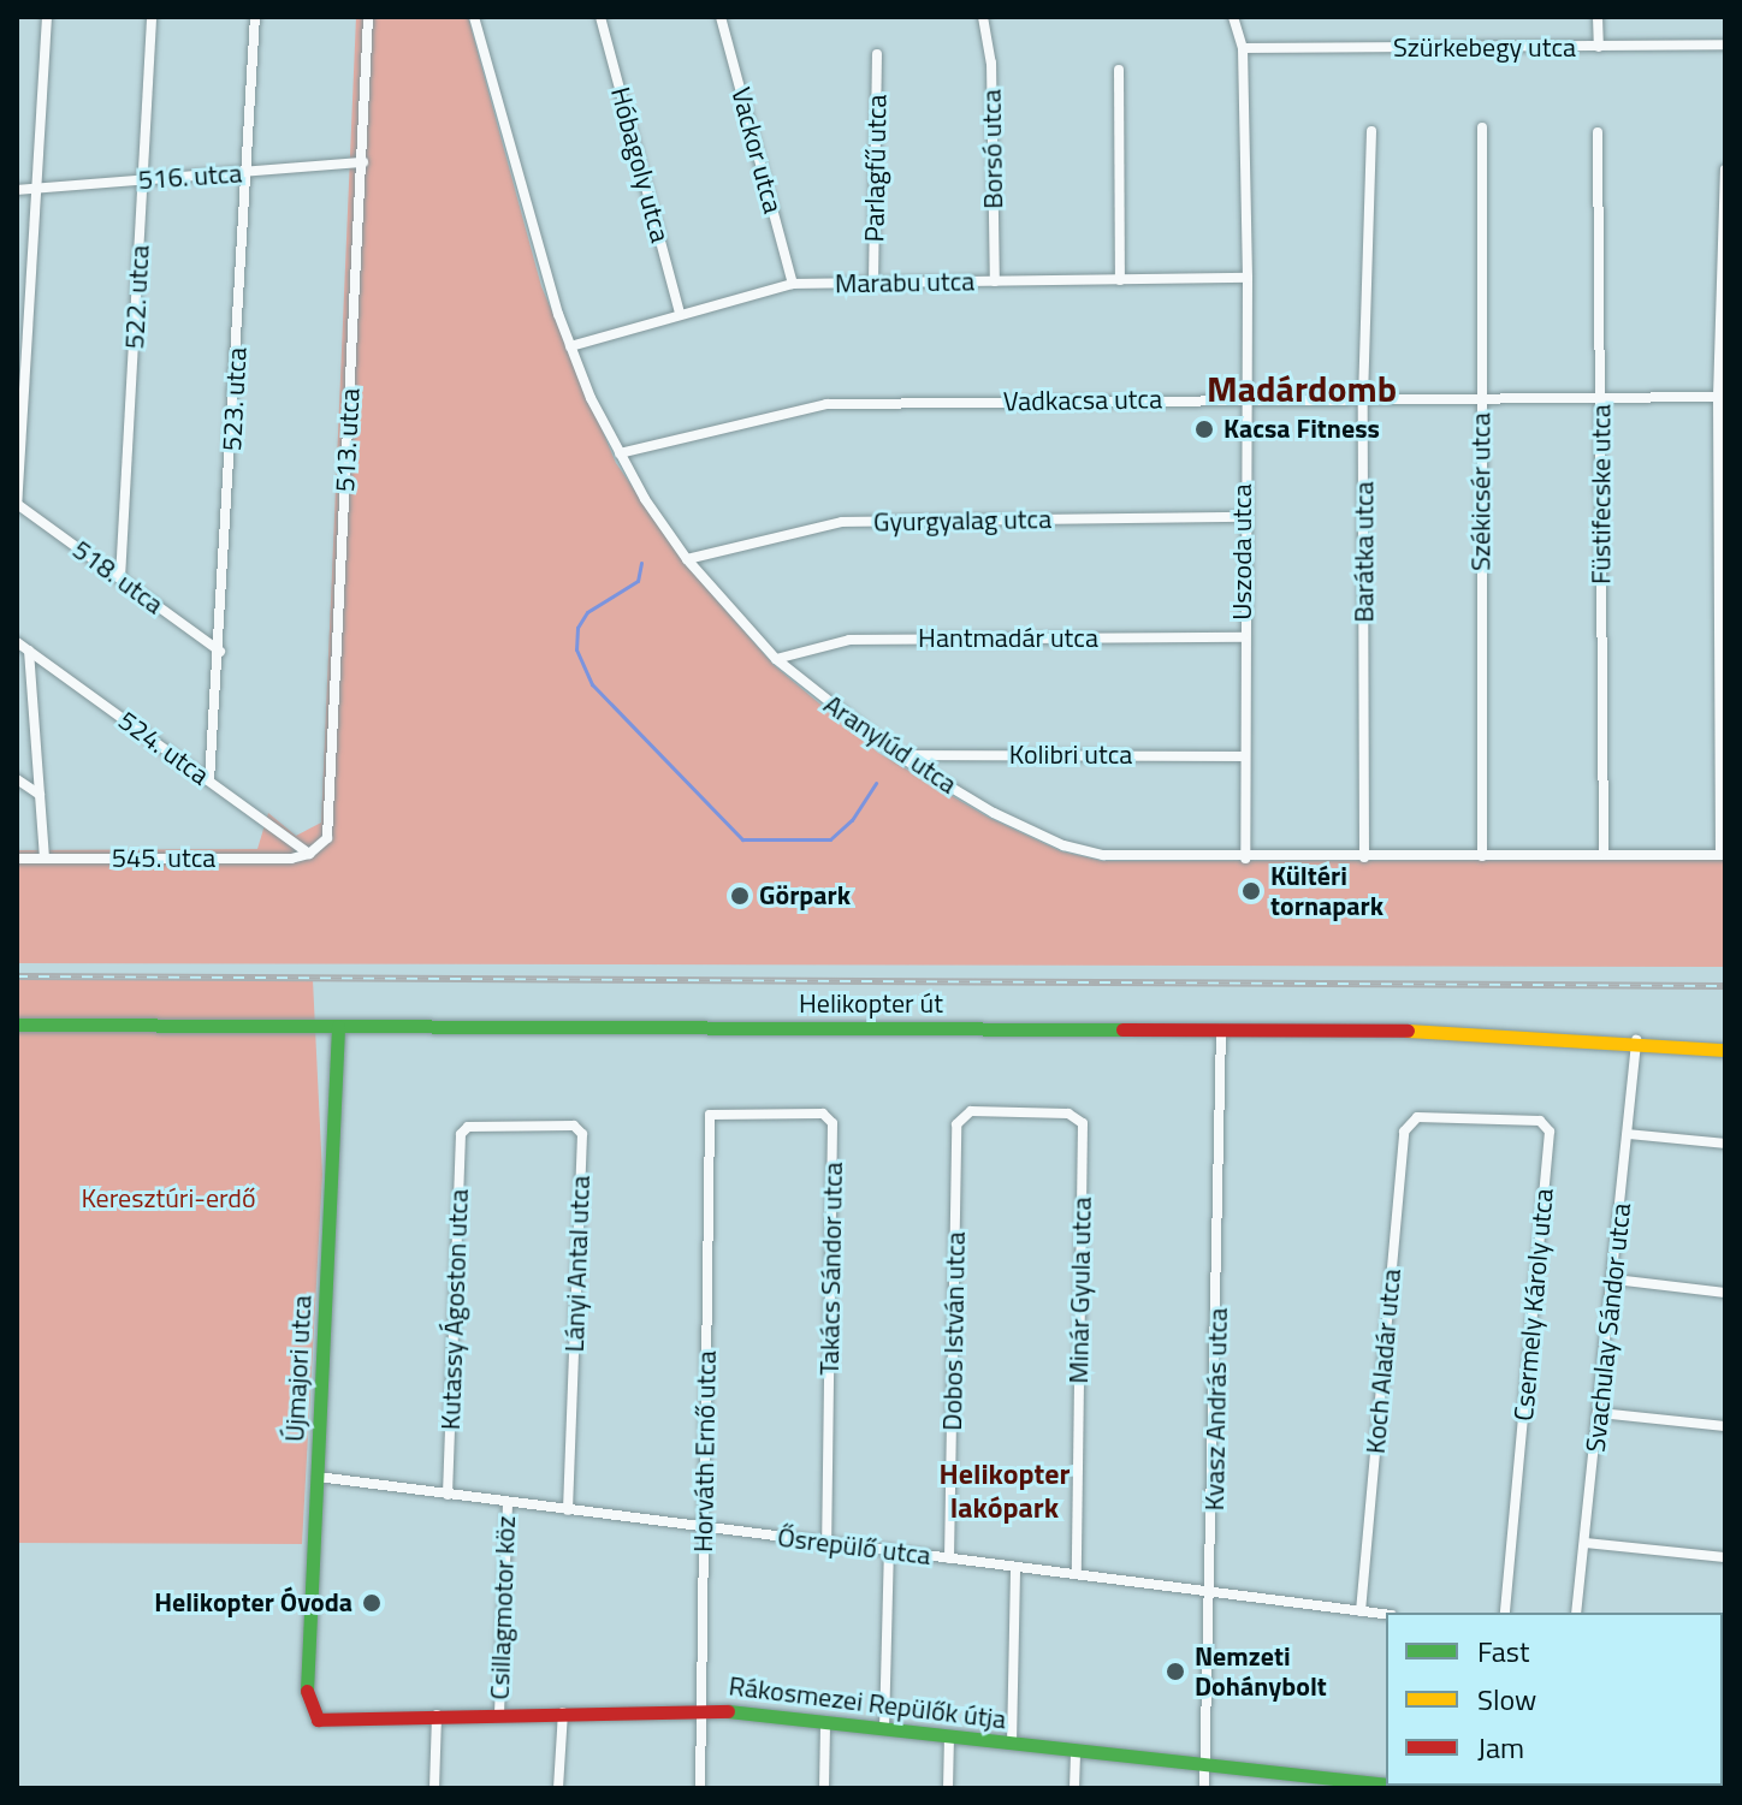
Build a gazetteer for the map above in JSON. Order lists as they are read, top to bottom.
{
  "streets": {
    "street": [
      "Szürkebegy utca",
      "Borsó utca",
      "Vackor utca",
      "Hóbagoly utca",
      "Parlagfű utca",
      "516. utca",
      "Marabu utca",
      "522. utca",
      "523. utca",
      "Vadkacsa utca",
      "513. utca",
      "Székicsér utca",
      "Füstifecske utca",
      "Gyurgyalag utca",
      "Uszoda utca",
      "Barátka utca",
      "518. utca",
      "Hantmadár utca",
      "Aranylúd utca",
      "524. utca",
      "Kolibri utca",
      "545. utca",
      "Helikopter út",
      "Lányi Antal utca",
      "Takács Sándor utca",
      "Minár Gyula utca",
      "Csermely Károly utca",
      "Kutassy Ágoston utca",
      "Svachulay Sándor utca",
      "Dobos István utca",
      "Koch Aladár utca",
      "Újmajori utca",
      "Kvasz András utca",
      "Horváth Ernő utca",
      "Ősrepülő utca",
      "Csillagmotor köz",
      "Rákosmezei Repülők útja"
    ]
  },
  "crossings": [
    ["Szürkebegy utca", "Uszoda utca"],
    ["Borsó utca", "Marabu utca"],
    ["Vackor utca", "Marabu utca"],
    ["Hóbagoly utca", "Marabu utca"],
    ["Parlagfű utca", "Marabu utca"],
    ["516. utca", "522. utca"],
    ["516. utca", "523. utca"],
    ["516. utca", "513. utca"],
    ["Marabu utca", "Uszoda utca"],
    ["Marabu utca", "Aranylúd utca"],
    ["522. utca", "518. utca"],
    ["523. utca", "518. utca"],
    ["523. utca", "524. utca"],
    ["Vadkacsa utca", "Székicsér utca"],
    ["Vadkacsa utca", "Füstifecske utca"],
    ["Vadkacsa utca", "Uszoda utca"],
    ["Vadkacsa utca", "Barátka utca"],
    ["Vadkacsa utca", "Aranylúd utca"],
    ["513. utca", "524. utca"],
    ["513. utca", "545. utca"],
    ["Székicsér utca", "Aranylúd utca"],
    ["Füstifecske utca", "Aranylúd utca"],
    ["Gyurgyalag utca", "Uszoda utca"],
    ["Gyurgyalag utca", "Aranylúd utca"],
    ["Uszoda utca", "Hantmadár utca"],
    ["Uszoda utca", "Aranylúd utca"],
    ["Uszoda utca", "Kolibri utca"],
    ["Barátka utca", "Aranylúd utca"],
    ["Hantmadár utca", "Aranylúd utca"],
    ["Aranylúd utca", "Kolibri utca"],
    ["524. utca", "545. utca"],
    ["Helikopter út", "Svachulay Sándor utca"],
    ["Helikopter út", "Újmajori utca"],
    ["Helikopter út", "Kvasz András utca"],
    ["Lányi Antal utca", "Kutassy Ágoston utca"],
    ["Lányi Antal utca", "Ősrepülő utca"],
    ["Takács Sándor utca", "Horváth Ernő utca"],
    ["Takács Sándor utca", "Ősrepülő utca"],
    ["Minár Gyula utca", "Dobos István utca"],
    ["Minár Gyula utca", "Ősrepülő utca"],
    ["Csermely Károly utca", "Koch Aladár utca"],
    ["Kutassy Ágoston utca", "Ősrepülő utca"],
    ["Dobos István utca", "Ősrepülő utca"],
    ["Koch Aladár utca", "Ősrepülő utca"],
    ["Újmajori utca", "Ősrepülő utca"],
    ["Újmajori utca", "Rákosmezei Repülők útja"],
    ["Kvasz András utca", "Ősrepülő utca"],
    ["Kvasz András utca", "Rákosmezei Repülők útja"],
    ["Horváth Ernő utca", "Ősrepülő utca"],
    ["Horváth Ernő utca", "Rákosmezei Repülők útja"],
    ["Ősrepülő utca", "Csillagmotor köz"],
    ["Csillagmotor köz", "Rákosmezei Repülők útja"]
  ],
  "districts": ["Madárdomb", "Helikopter lakópark"],
  "parks": ["Keresztúri-erdő"],
  "places": [
    "Kacsa Fitness",
    "Kültéri tornapark",
    "Görpark",
    "Helikopter Óvoda",
    "Nemzeti Dohánybolt"
  ],
  "legend": ["Fast", "Slow", "Jam"]
}
